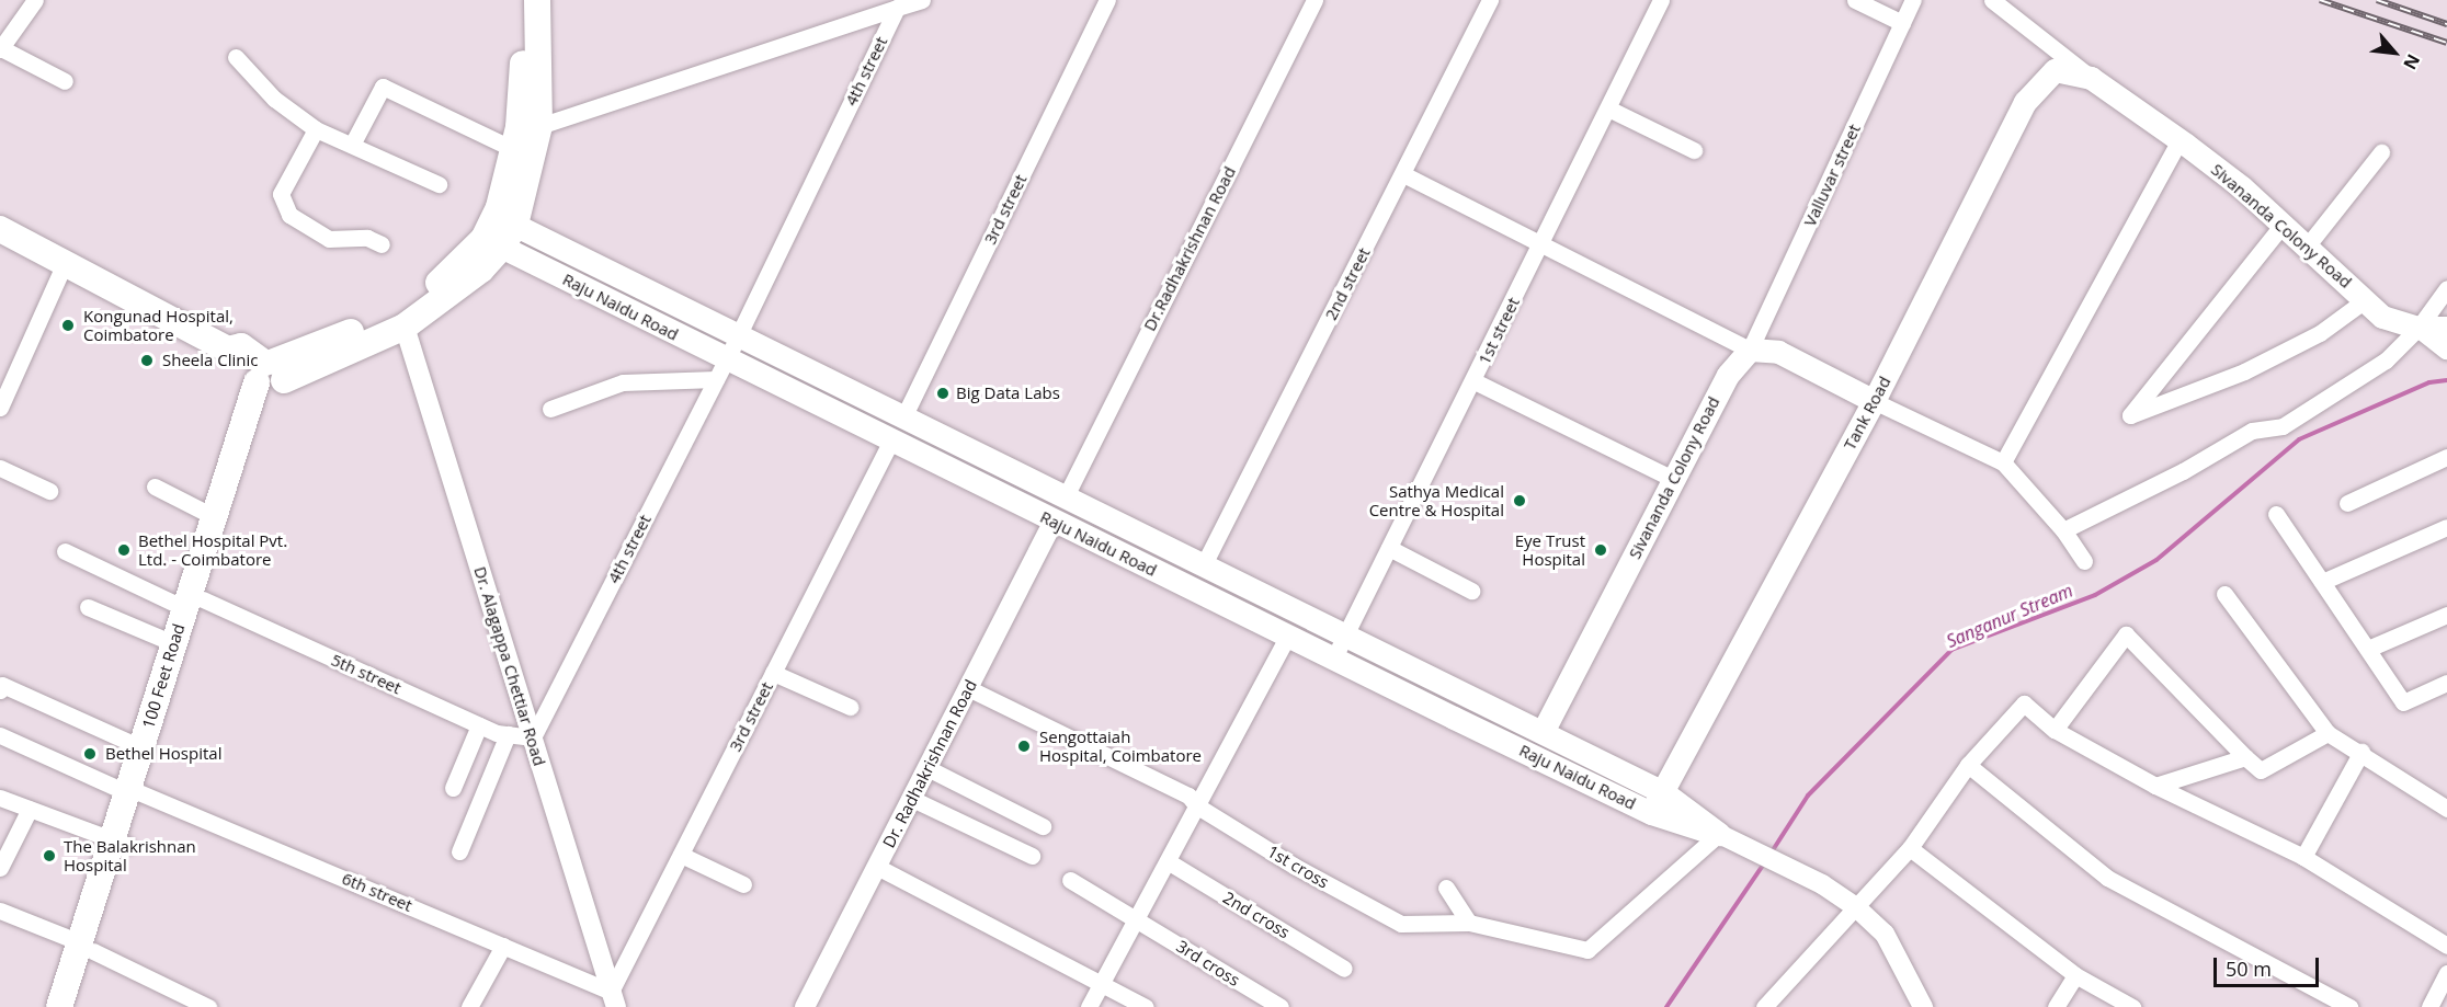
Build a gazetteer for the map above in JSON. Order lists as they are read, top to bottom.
{
  "streets": {
    "main road": [
      "Sivananda Colony Road",
      "Raju Naidu Road",
      "Tank Road",
      "100 Feet Road"
    ],
    "street": [
      "4th street",
      "Valluvar street",
      "3rd street",
      "Dr.Radhakrishnan Road",
      "2nd street",
      "1st street",
      "Dr. Alagappa Chettiar Road",
      "5th street",
      "Dr. Radhakrishnan Road",
      "1st cross",
      "6th street",
      "2nd cross",
      "3rd cross"
    ]
  },
  "crossings": [
    ["4th street", "Raju Naidu Road"],
    ["4th street", "Dr. Alagappa Chettiar Road"],
    ["4th street", "5th street"],
    ["Valluvar street", "Sivananda Colony Road"],
    ["3rd street", "Raju Naidu Road"],
    ["3rd street", "Dr. Alagappa Chettiar Road"],
    ["3rd street", "6th street"],
    ["Sivananda Colony Road", "Raju Naidu Road"],
    ["Sivananda Colony Road", "Tank Road"],
    ["Dr.Radhakrishnan Road", "Raju Naidu Road"],
    ["2nd street", "Raju Naidu Road"],
    ["Raju Naidu Road", "1st street"],
    ["Raju Naidu Road", "Tank Road"],
    ["Raju Naidu Road", "Dr. Radhakrishnan Road"],
    ["Dr. Alagappa Chettiar Road", "5th street"],
    ["Dr. Alagappa Chettiar Road", "6th street"],
    ["5th street", "100 Feet Road"],
    ["100 Feet Road", "6th street"],
    ["Dr. Radhakrishnan Road", "1st cross"]
  ],
  "water": ["Sanganur Stream"],
  "places": [
    "Kongunad Hospital, Coimbatore",
    "Sheela Clinic",
    "Big Data Labs",
    "Sathya Medical Centre & Hospital",
    "Bethel Hospital Pvt. Ltd. - Coimbatore",
    "Eye Trust Hospital",
    "Sengottaiah Hospital, Coimbatore",
    "Bethel Hospital",
    "The Balakrishnan Hospital"
  ],
  "scale_bar": "50 m",
  "north": "bottom right"
}
